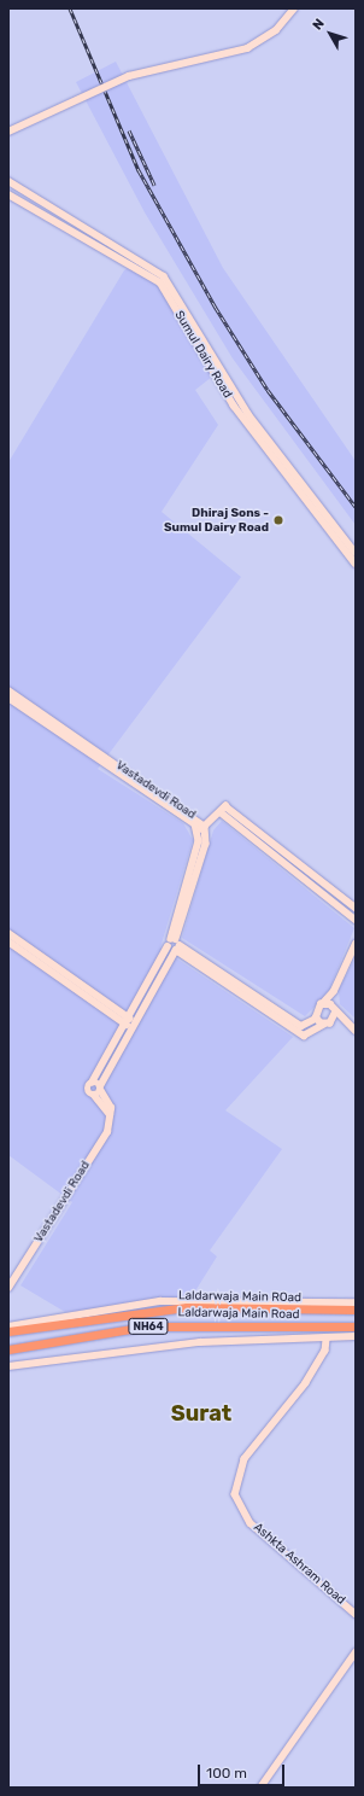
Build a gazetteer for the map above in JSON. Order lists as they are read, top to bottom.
{
  "streets": {
    "highway": ["Laldarwaja Main ROad", "Laldarwaja Main Road", "NH64"],
    "street": ["Sumul Dairy Road", "Vastadevdi Road", "Ashkta Ashram Road"]
  },
  "districts": ["Surat"],
  "places": ["Dhiraj Sons - Sumul Dairy Road"],
  "scale_bar": "100 m",
  "north": "top left"
}
